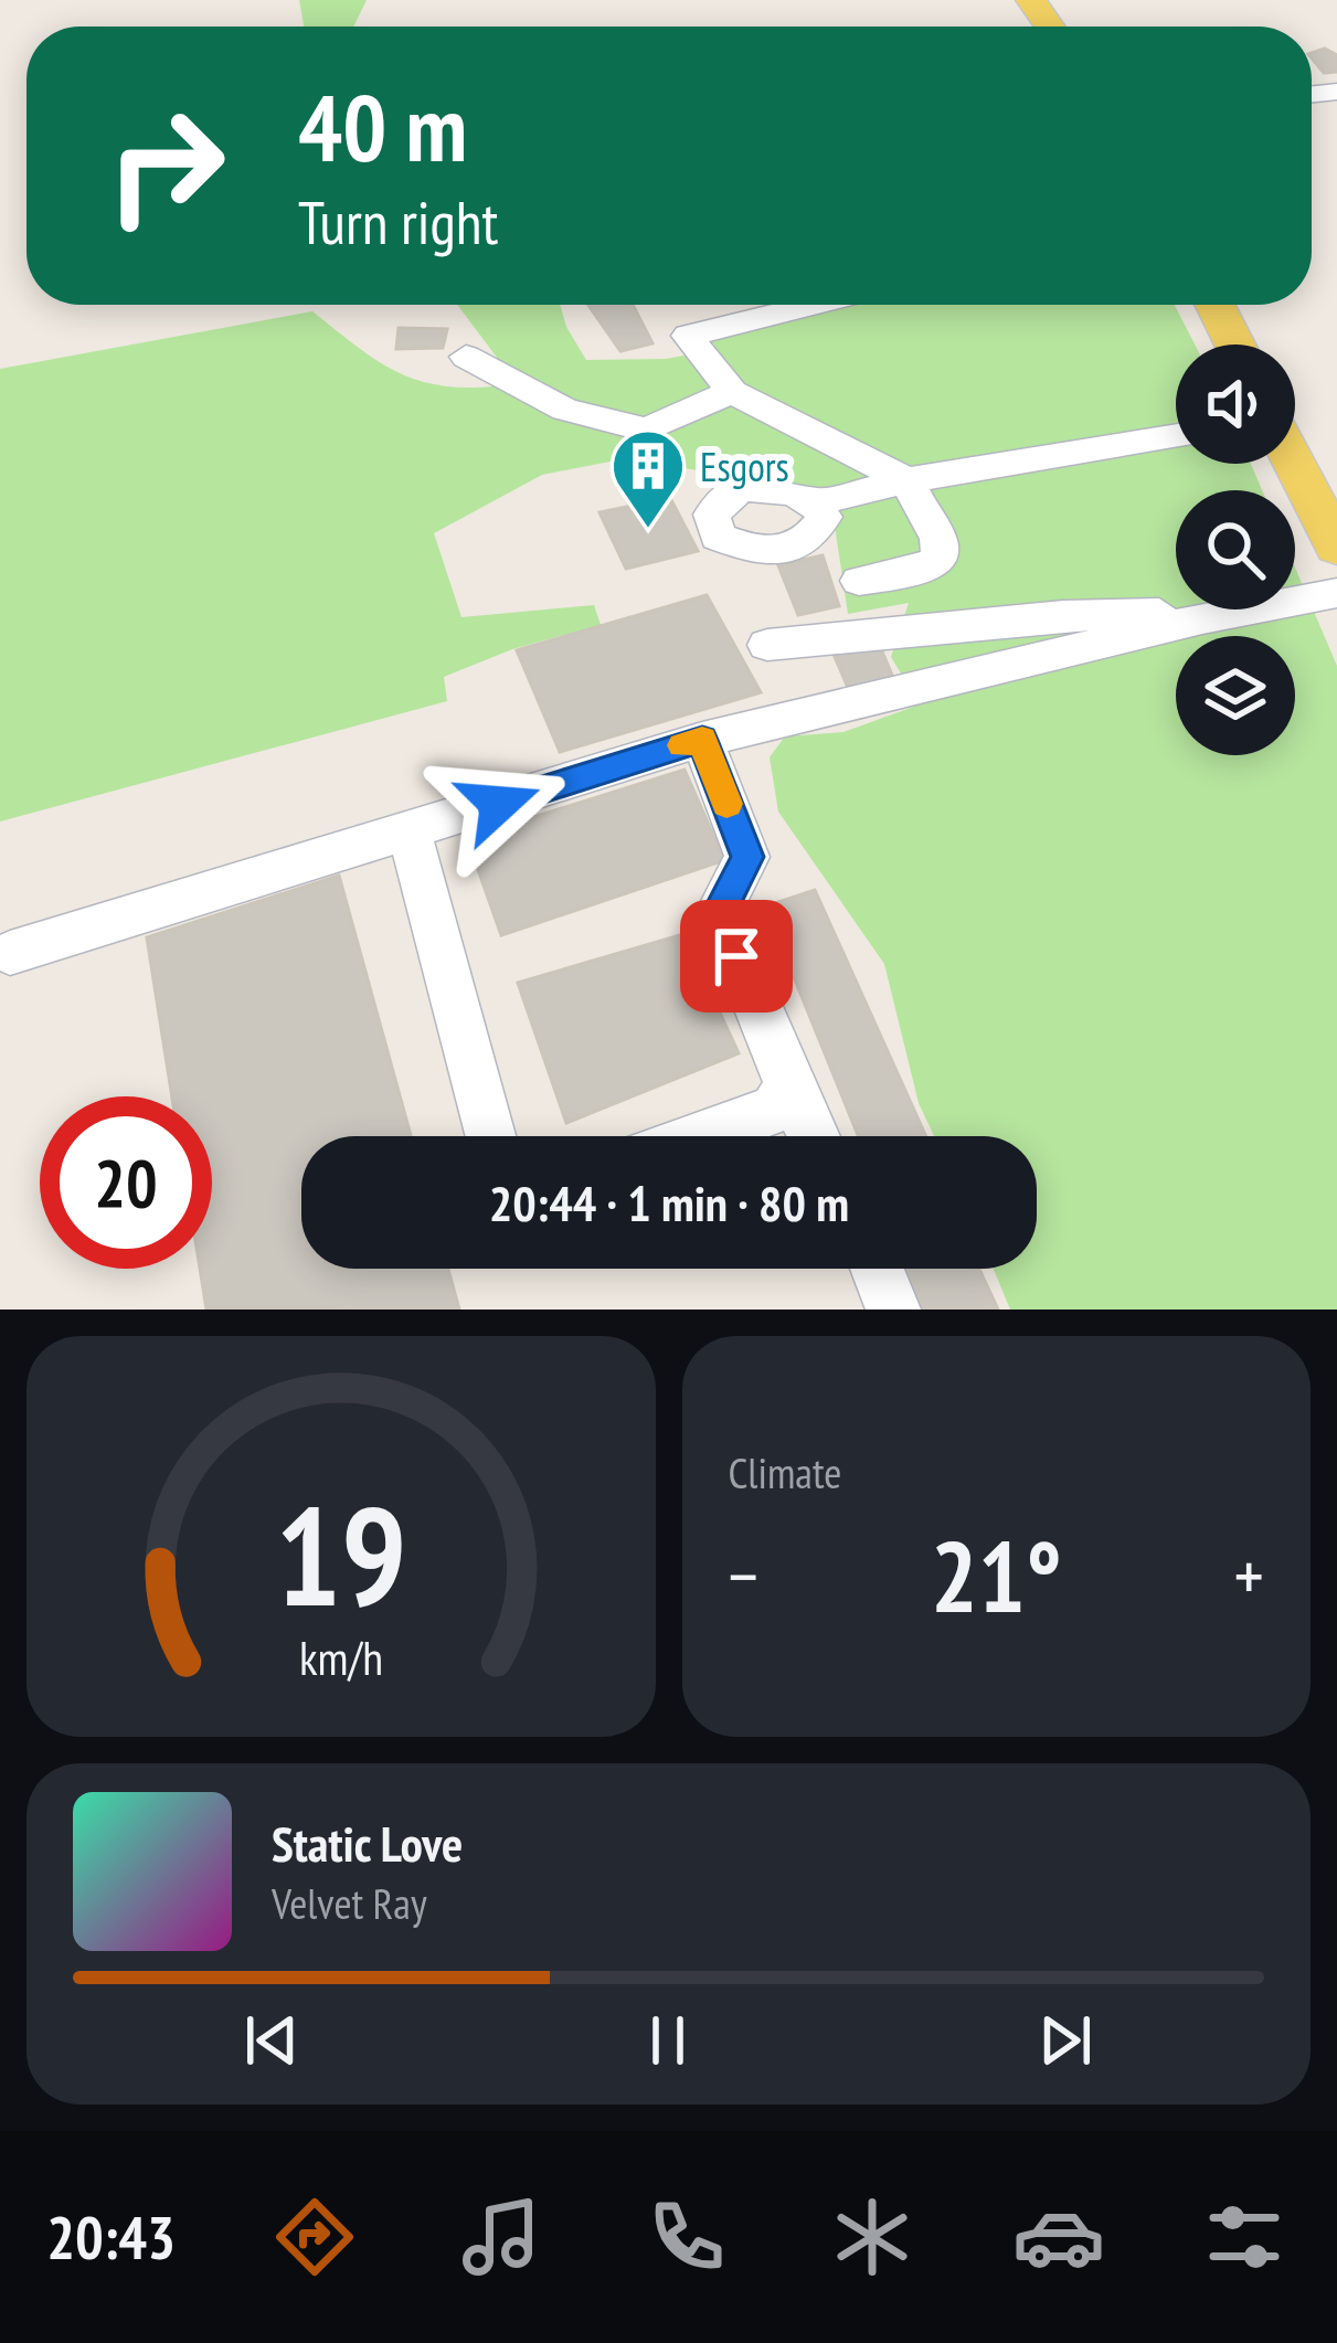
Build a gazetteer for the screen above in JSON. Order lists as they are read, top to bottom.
{
  "places": {
    "building": ["Esgors"]
  },
  "page": {
    "turn": ["40 m", "Turn right"],
    "limit": "20",
    "trip": "20:44 · 1 min · 80 m",
    "tile": "Climate",
    "heat": ["−", "21°", "+"],
    "song": ["Static Love", "Velvet Ray"],
    "tabs": "20:43",
    "gauge": ["19", "km/h"]
  }
}
